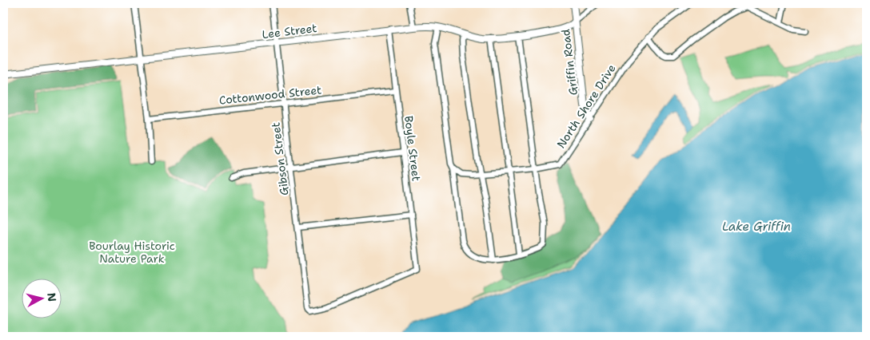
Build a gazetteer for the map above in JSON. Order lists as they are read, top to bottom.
{
  "streets": {
    "street": [
      "Lee Street",
      "Griffin Road",
      "Cottonwood Street",
      "North Shore Drive",
      "Boyle Street",
      "Gibson Street"
    ]
  },
  "crossings": [
    ["Lee Street", "Griffin Road"],
    ["Lee Street", "Boyle Street"],
    ["Lee Street", "Gibson Street"],
    ["Griffin Road", "North Shore Drive"],
    ["Cottonwood Street", "Boyle Street"],
    ["Cottonwood Street", "Gibson Street"],
    ["Boyle Street", "Gibson Street"]
  ],
  "water": ["Lake Griffin"],
  "parks": ["Bourlay Historic Nature Park"],
  "north": "right"
}
